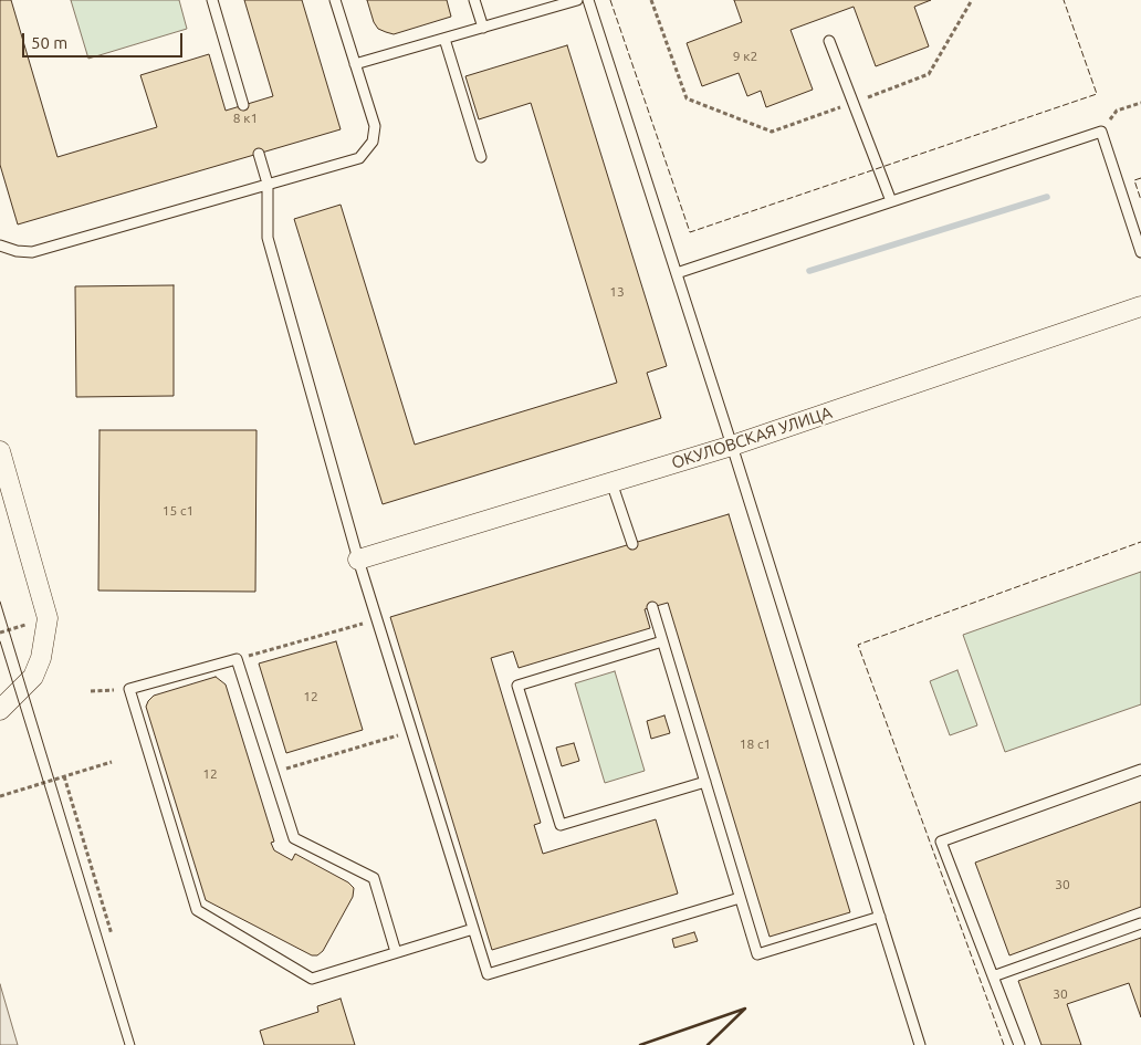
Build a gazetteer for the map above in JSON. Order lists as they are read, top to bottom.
{
  "streets": {
    "street": ["ОКУЛОВСКАЯ УЛИЦА"]
  },
  "house_numbers": [
    "9 к2",
    "8 к1",
    "13",
    "15 с1",
    "12",
    "18 с1",
    "12",
    "30",
    "30"
  ],
  "scale_bar": "50 m"
}
